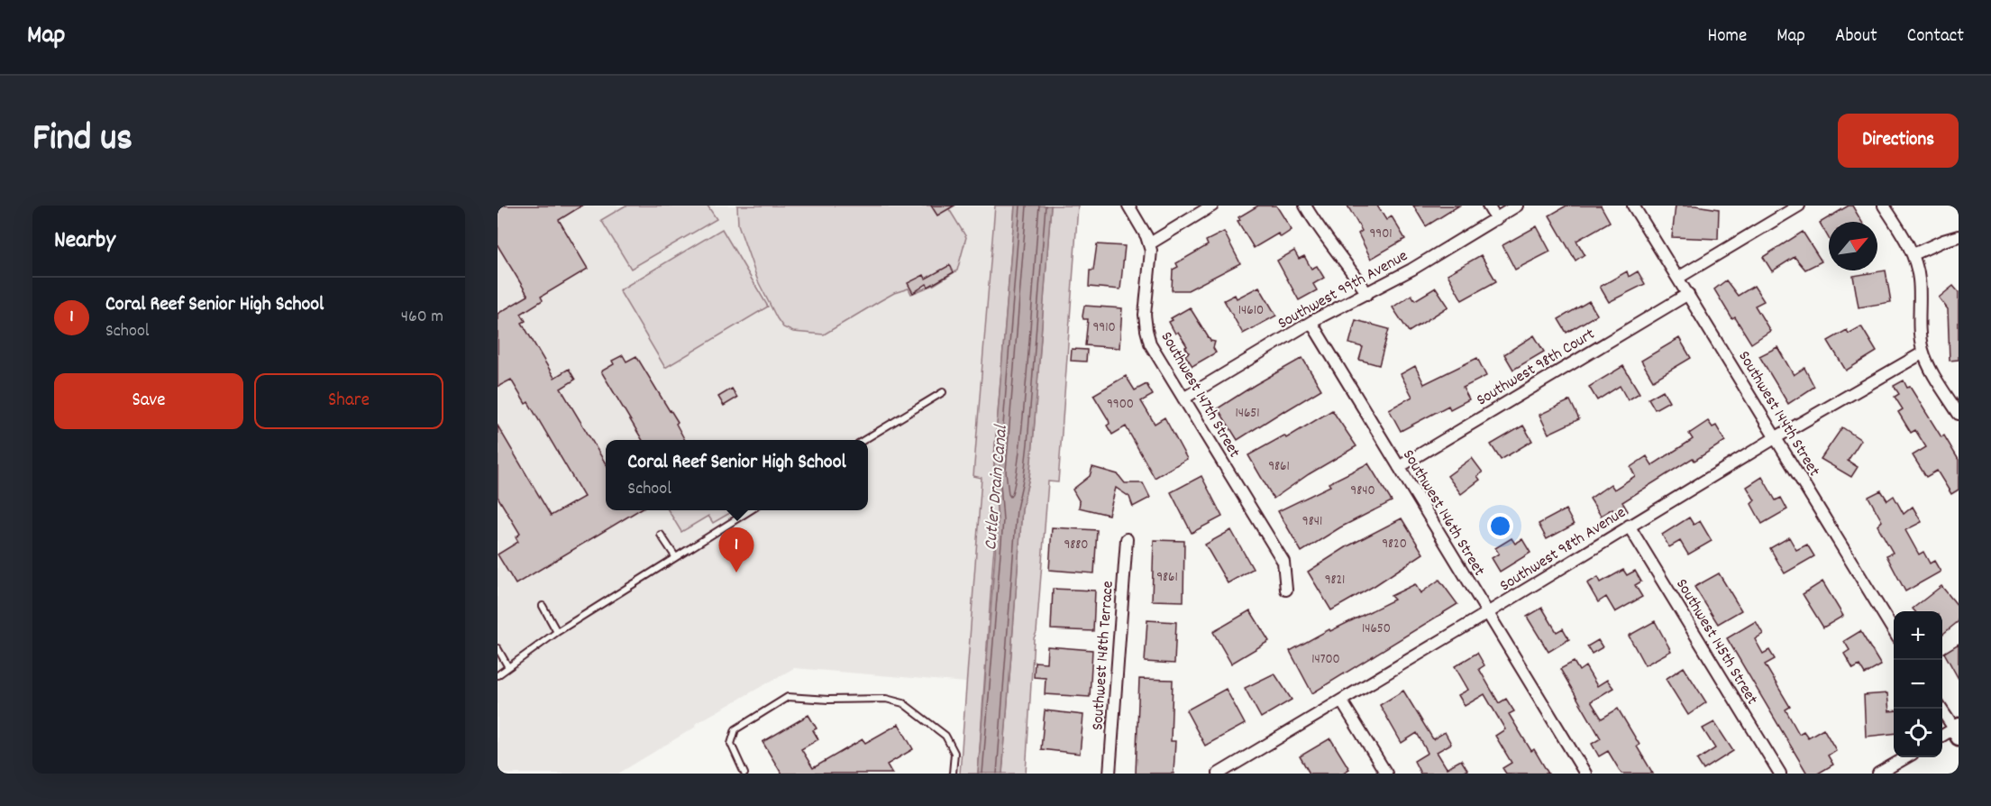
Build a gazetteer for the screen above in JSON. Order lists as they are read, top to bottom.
{
  "streets": {
    "street": [
      "Southwest 99th Avenue",
      "Southwest 98th Court",
      "Southwest 147th Street",
      "Southwest 144th Street",
      "Southwest 146th Street",
      "Southwest 98th Avenue",
      "Southwest 145th Street",
      "Southwest 148th Terrace"
    ]
  },
  "crossings": [
    ["Southwest 99th Avenue", "Southwest 147th Street"],
    ["Southwest 99th Avenue", "Southwest 146th Street"],
    ["Southwest 98th Court", "Southwest 144th Street"],
    ["Southwest 98th Court", "Southwest 146th Street"],
    ["Southwest 144th Street", "Southwest 98th Avenue"],
    ["Southwest 146th Street", "Southwest 98th Avenue"],
    ["Southwest 98th Avenue", "Southwest 145th Street"]
  ],
  "water": ["Cutler Drain Canal"],
  "house_numbers": [
    "9901",
    "14610",
    "9910",
    "9900",
    "14651",
    "9861",
    "9840",
    "9841",
    "9820",
    "9880",
    "9861",
    "9821",
    "14650",
    "14700"
  ],
  "north": "top right",
  "page": {
    "header": "Map",
    "nav": [
      "Home",
      "Map",
      "About",
      "Contact"
    ],
    "title": "Find us",
    "buttons": [
      "Directions",
      ["Save", "Share"]
    ],
    "heading": "Nearby",
    "list": [
      {
        "mark": "1",
        "name": "Coral Reef Senior High School",
        "note": "School",
        "value": "460 m"
      }
    ],
    "popup": ["Coral Reef Senior High School", "School"],
    "pins": "1",
    "map_buttons": ["+", "−"]
  }
}
